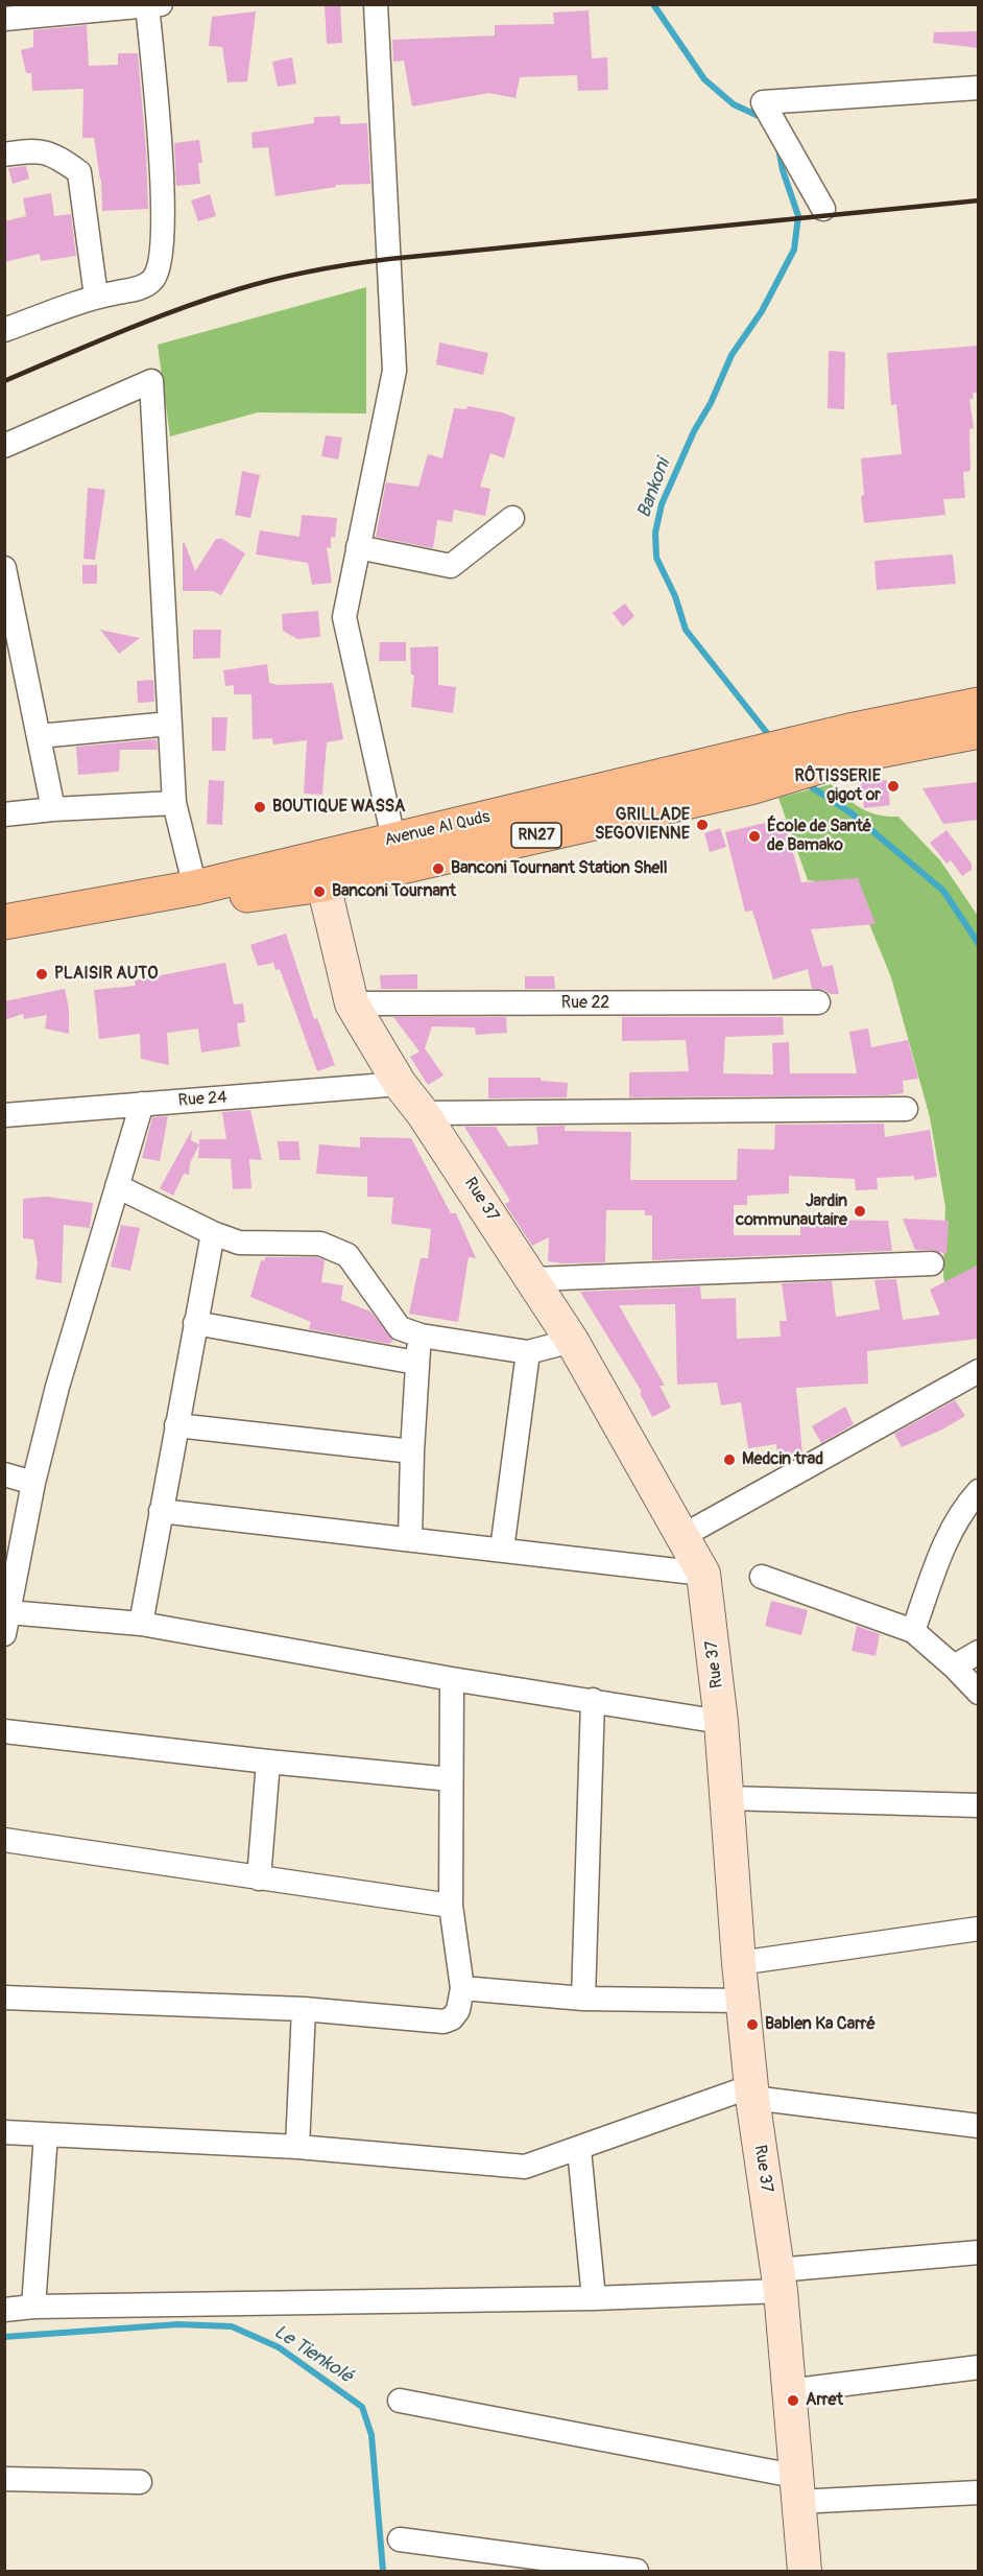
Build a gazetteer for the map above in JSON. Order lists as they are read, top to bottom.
{
  "streets": {
    "main road": ["Avenue Al Quds", "RN27", "Rue 37"],
    "street": ["Rue 22", "Rue 24"]
  },
  "crossings": [
    ["Avenue Al Quds", "Rue 37"],
    ["Rue 22", "Rue 37"],
    ["Rue 24", "Rue 37"]
  ],
  "water": ["Bankoni", "Le Tienkolé"],
  "places": [
    "RÔTISSERIE gigot or",
    "BOUTIQUE WASSA",
    "GRILLADE SEGOVIENNE",
    "École de Santé de Bamako",
    "Banconi Tournant Station Shell",
    "Banconi Tournant",
    "PLAISIR AUTO",
    "Jardin communautaire",
    "Medcin trad",
    "Bablen Ka Carré",
    "Arret"
  ]
}
